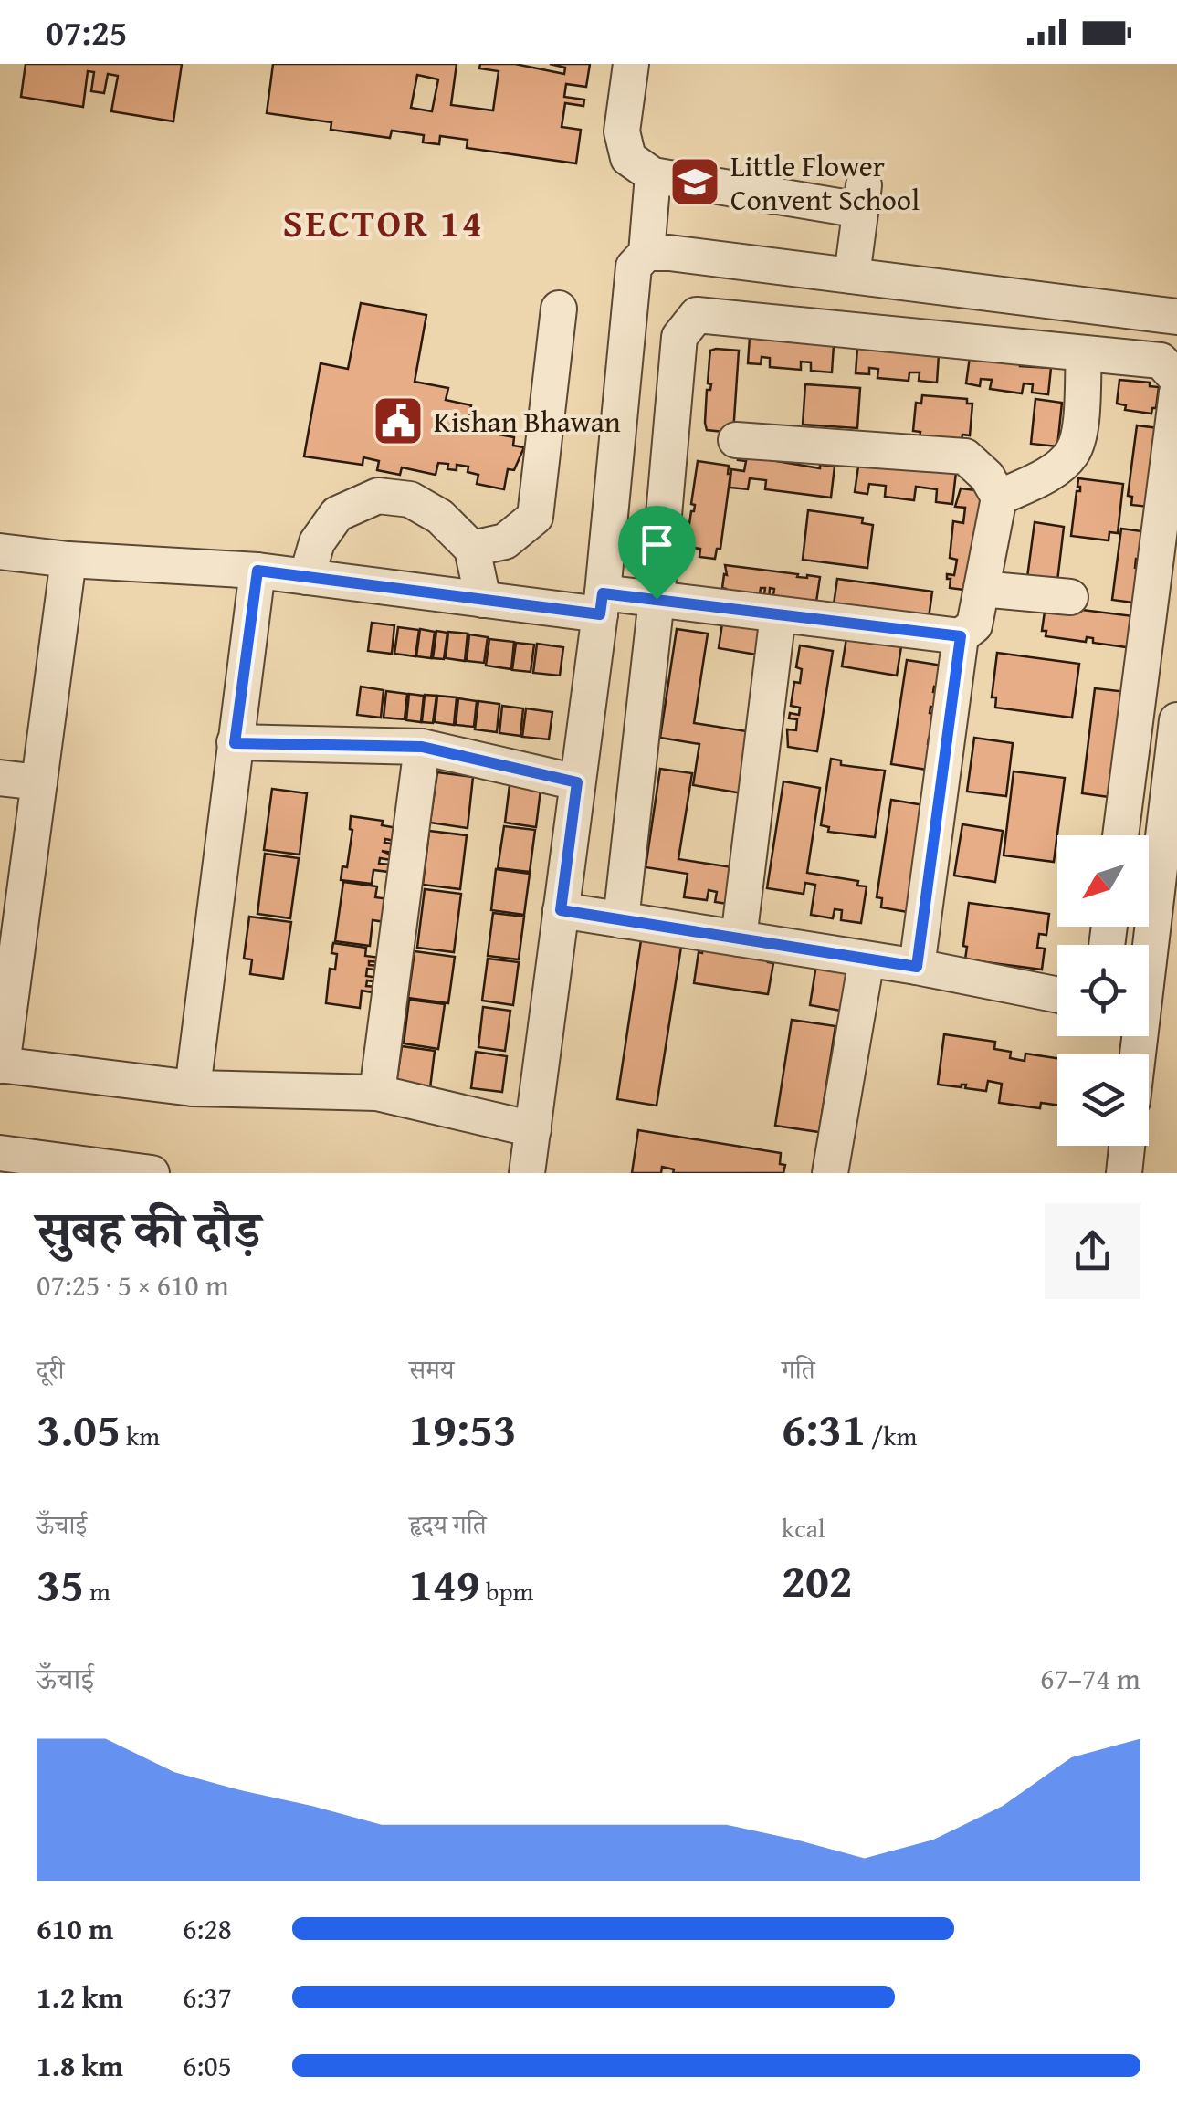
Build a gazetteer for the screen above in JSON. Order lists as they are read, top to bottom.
{
  "districts": ["SECTOR 14"],
  "places": {
    "school or university": ["Little Flower Convent School"],
    "public building": ["Kishan Bhawan"]
  },
  "north": "bottom left",
  "page": {
    "status": "07:25",
    "heading": ["सुबह की दौड़", "07:25 · 5 × 610 m"],
    "stats": [
      ["दूरी", "3.05 km"],
      ["समय", "19:53"],
      ["गति", "6:31 /km"],
      ["ऊँचाई", "35 m"],
      ["हृदय गति", "149 bpm"],
      ["kcal", "202"]
    ],
    "chart": ["ऊँचाई", "67–74 m"],
    "list": [
      {
        "name": "610 m",
        "note": "6:28"
      },
      {
        "name": "1.2 km",
        "note": "6:37"
      },
      {
        "name": "1.8 km",
        "note": "6:05"
      }
    ]
  }
}
